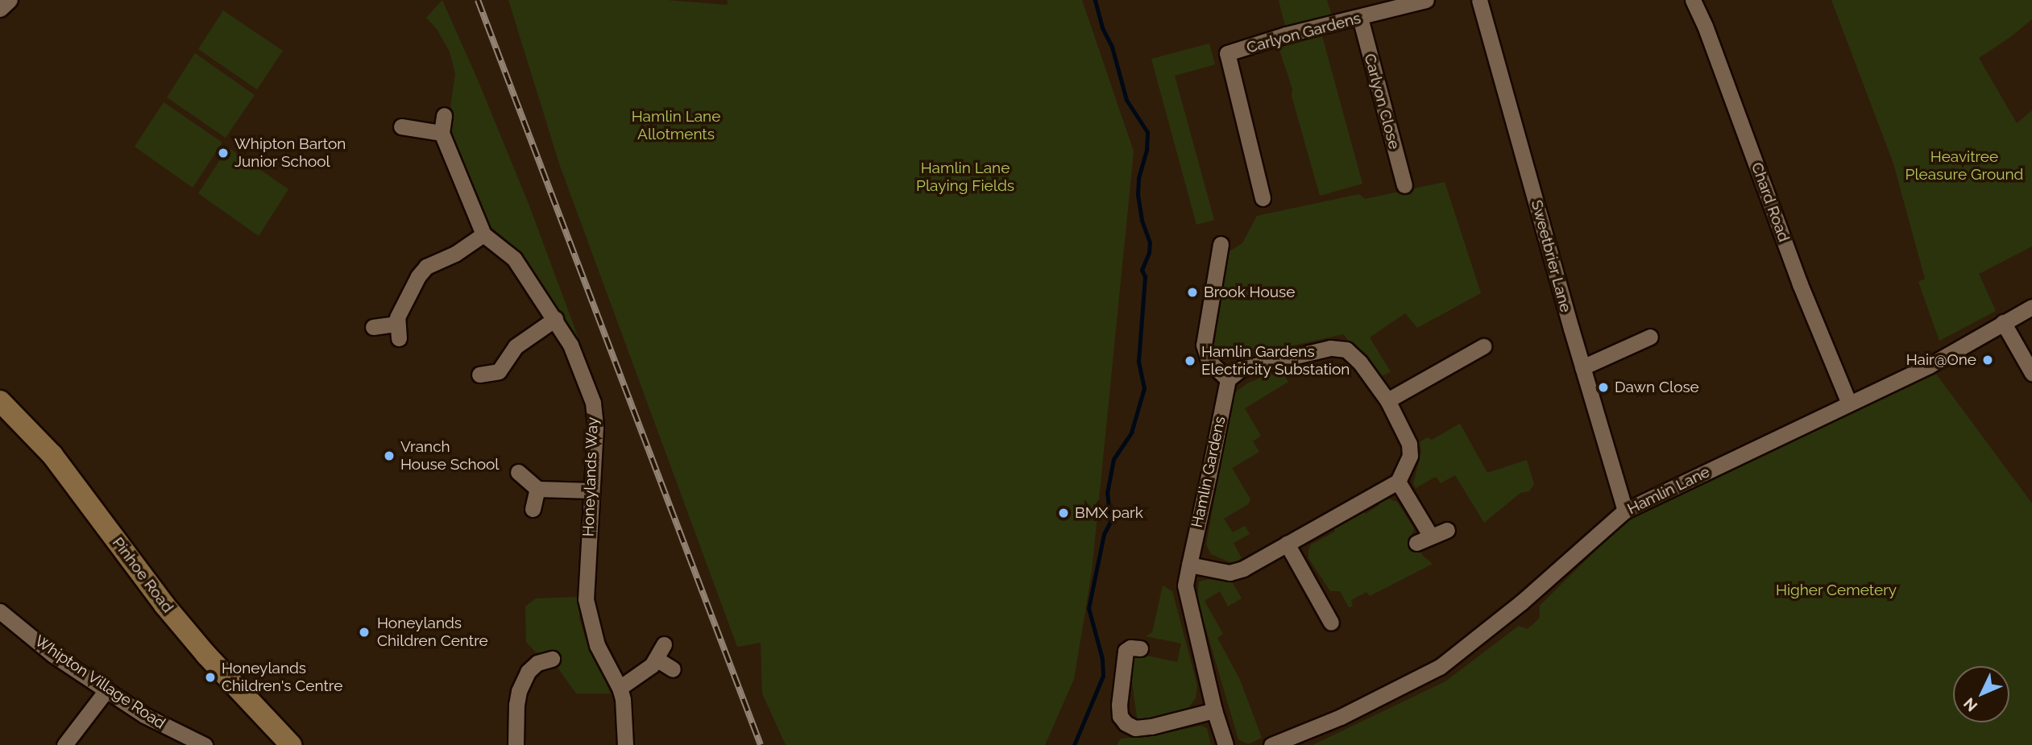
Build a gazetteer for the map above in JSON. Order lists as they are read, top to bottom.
{
  "streets": {
    "main road": ["Pinhoe Road"],
    "street": [
      "Carlyon Gardens",
      "Carlyon Close",
      "Chard Road",
      "Sweetbrier Lane",
      "Hamlin Gardens",
      "Honeylands Way",
      "Hamlin Lane",
      "Whipton Village Road"
    ]
  },
  "crossings": [
    ["Carlyon Gardens", "Carlyon Close"],
    ["Chard Road", "Hamlin Lane"],
    ["Sweetbrier Lane", "Hamlin Lane"]
  ],
  "parks": [
    "Hamlin Lane Allotments",
    "Heavitree Pleasure Ground",
    "Hamlin Lane Playing Fields",
    "Higher Cemetery"
  ],
  "places": [
    "Whipton Barton Junior School",
    "Brook House",
    "Hair@One",
    "Hamlin Gardens Electricity Substation",
    "Dawn Close",
    "Vranch House School",
    "BMX park",
    "Honeylands Children Centre",
    "Honeylands Children's Centre"
  ],
  "north": "bottom left"
}
